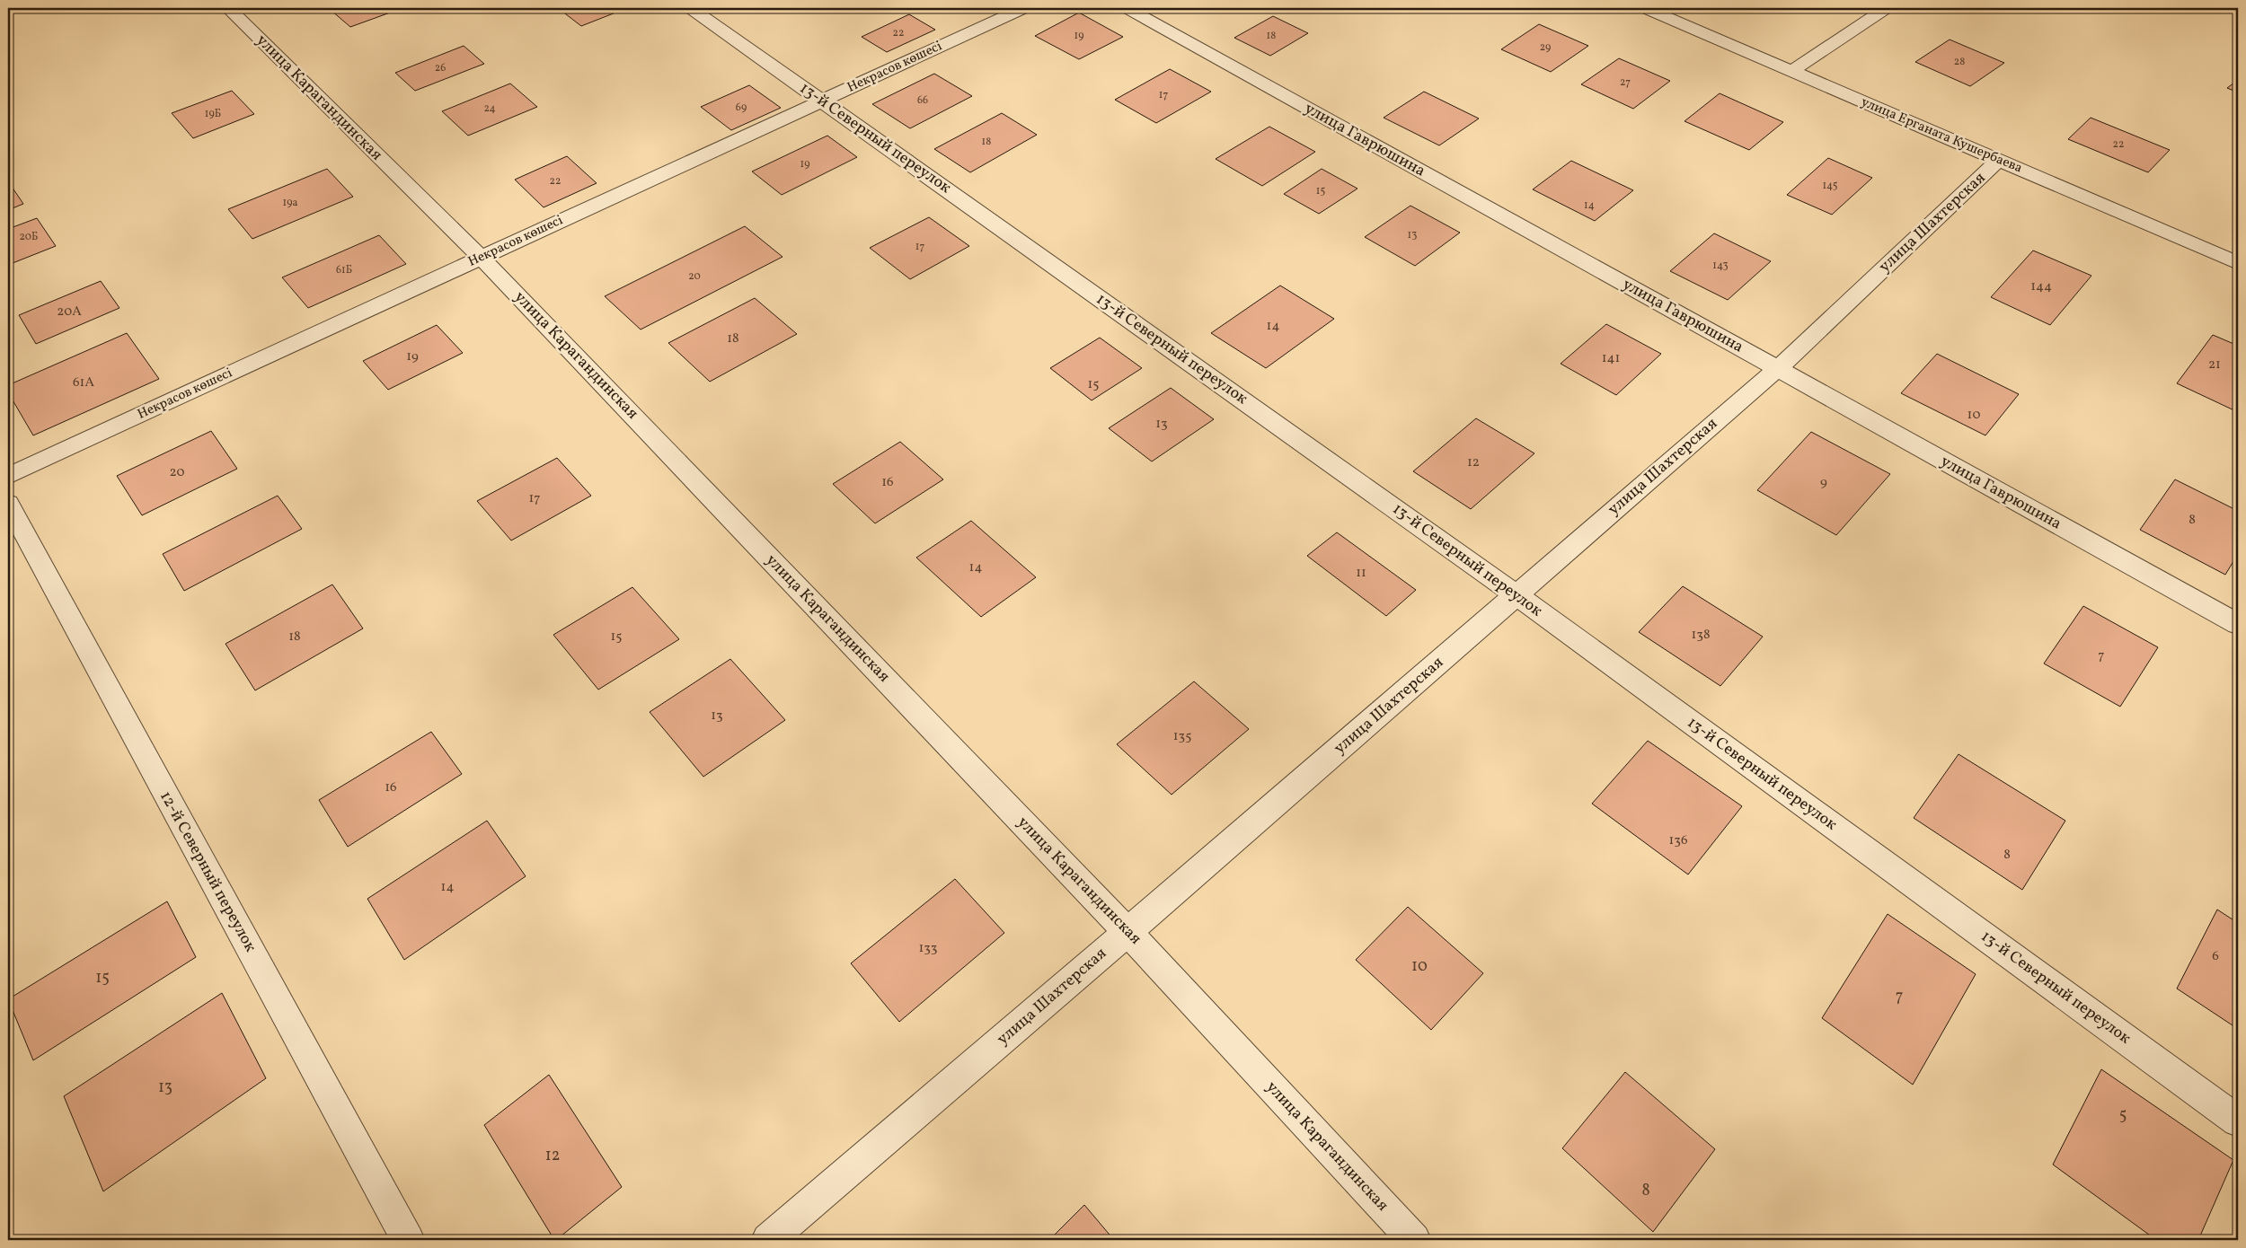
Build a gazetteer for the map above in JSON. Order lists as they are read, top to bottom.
{
  "streets": {
    "street": [
      "Некрасов көшесі",
      "улица Карагандинская",
      "улица Ерганата Кушербаева",
      "13-й Северный переулок",
      "улица Гаврюшина",
      "улица Шахтерская",
      "12-й Северный переулок"
    ]
  },
  "crossings": [
    ["Некрасов көшесі", "улица Карагандинская"],
    ["Некрасов көшесі", "13-й Северный переулок"],
    ["улица Карагандинская", "улица Шахтерская"],
    ["улица Ерганата Кушербаева", "улица Шахтерская"],
    ["13-й Северный переулок", "улица Шахтерская"],
    ["улица Гаврюшина", "улица Шахтерская"]
  ],
  "house_numbers": [
    "22",
    "19",
    "18",
    "29",
    "28",
    "26",
    "27",
    "17",
    "66",
    "69",
    "24",
    "19Б",
    "18",
    "22",
    "19",
    "22",
    "145",
    "15",
    "19а",
    "14",
    "13",
    "20Б",
    "17",
    "143",
    "61Б",
    "20",
    "144",
    "20А",
    "14",
    "18",
    "19",
    "141",
    "21",
    "61А",
    "15",
    "10",
    "13",
    "12",
    "20",
    "16",
    "9",
    "17",
    "8",
    "14",
    "11",
    "138",
    "18",
    "15",
    "7",
    "13",
    "135",
    "16",
    "136",
    "8",
    "14",
    "133",
    "6",
    "10",
    "15",
    "7",
    "13",
    "5",
    "12",
    "8"
  ]
}
